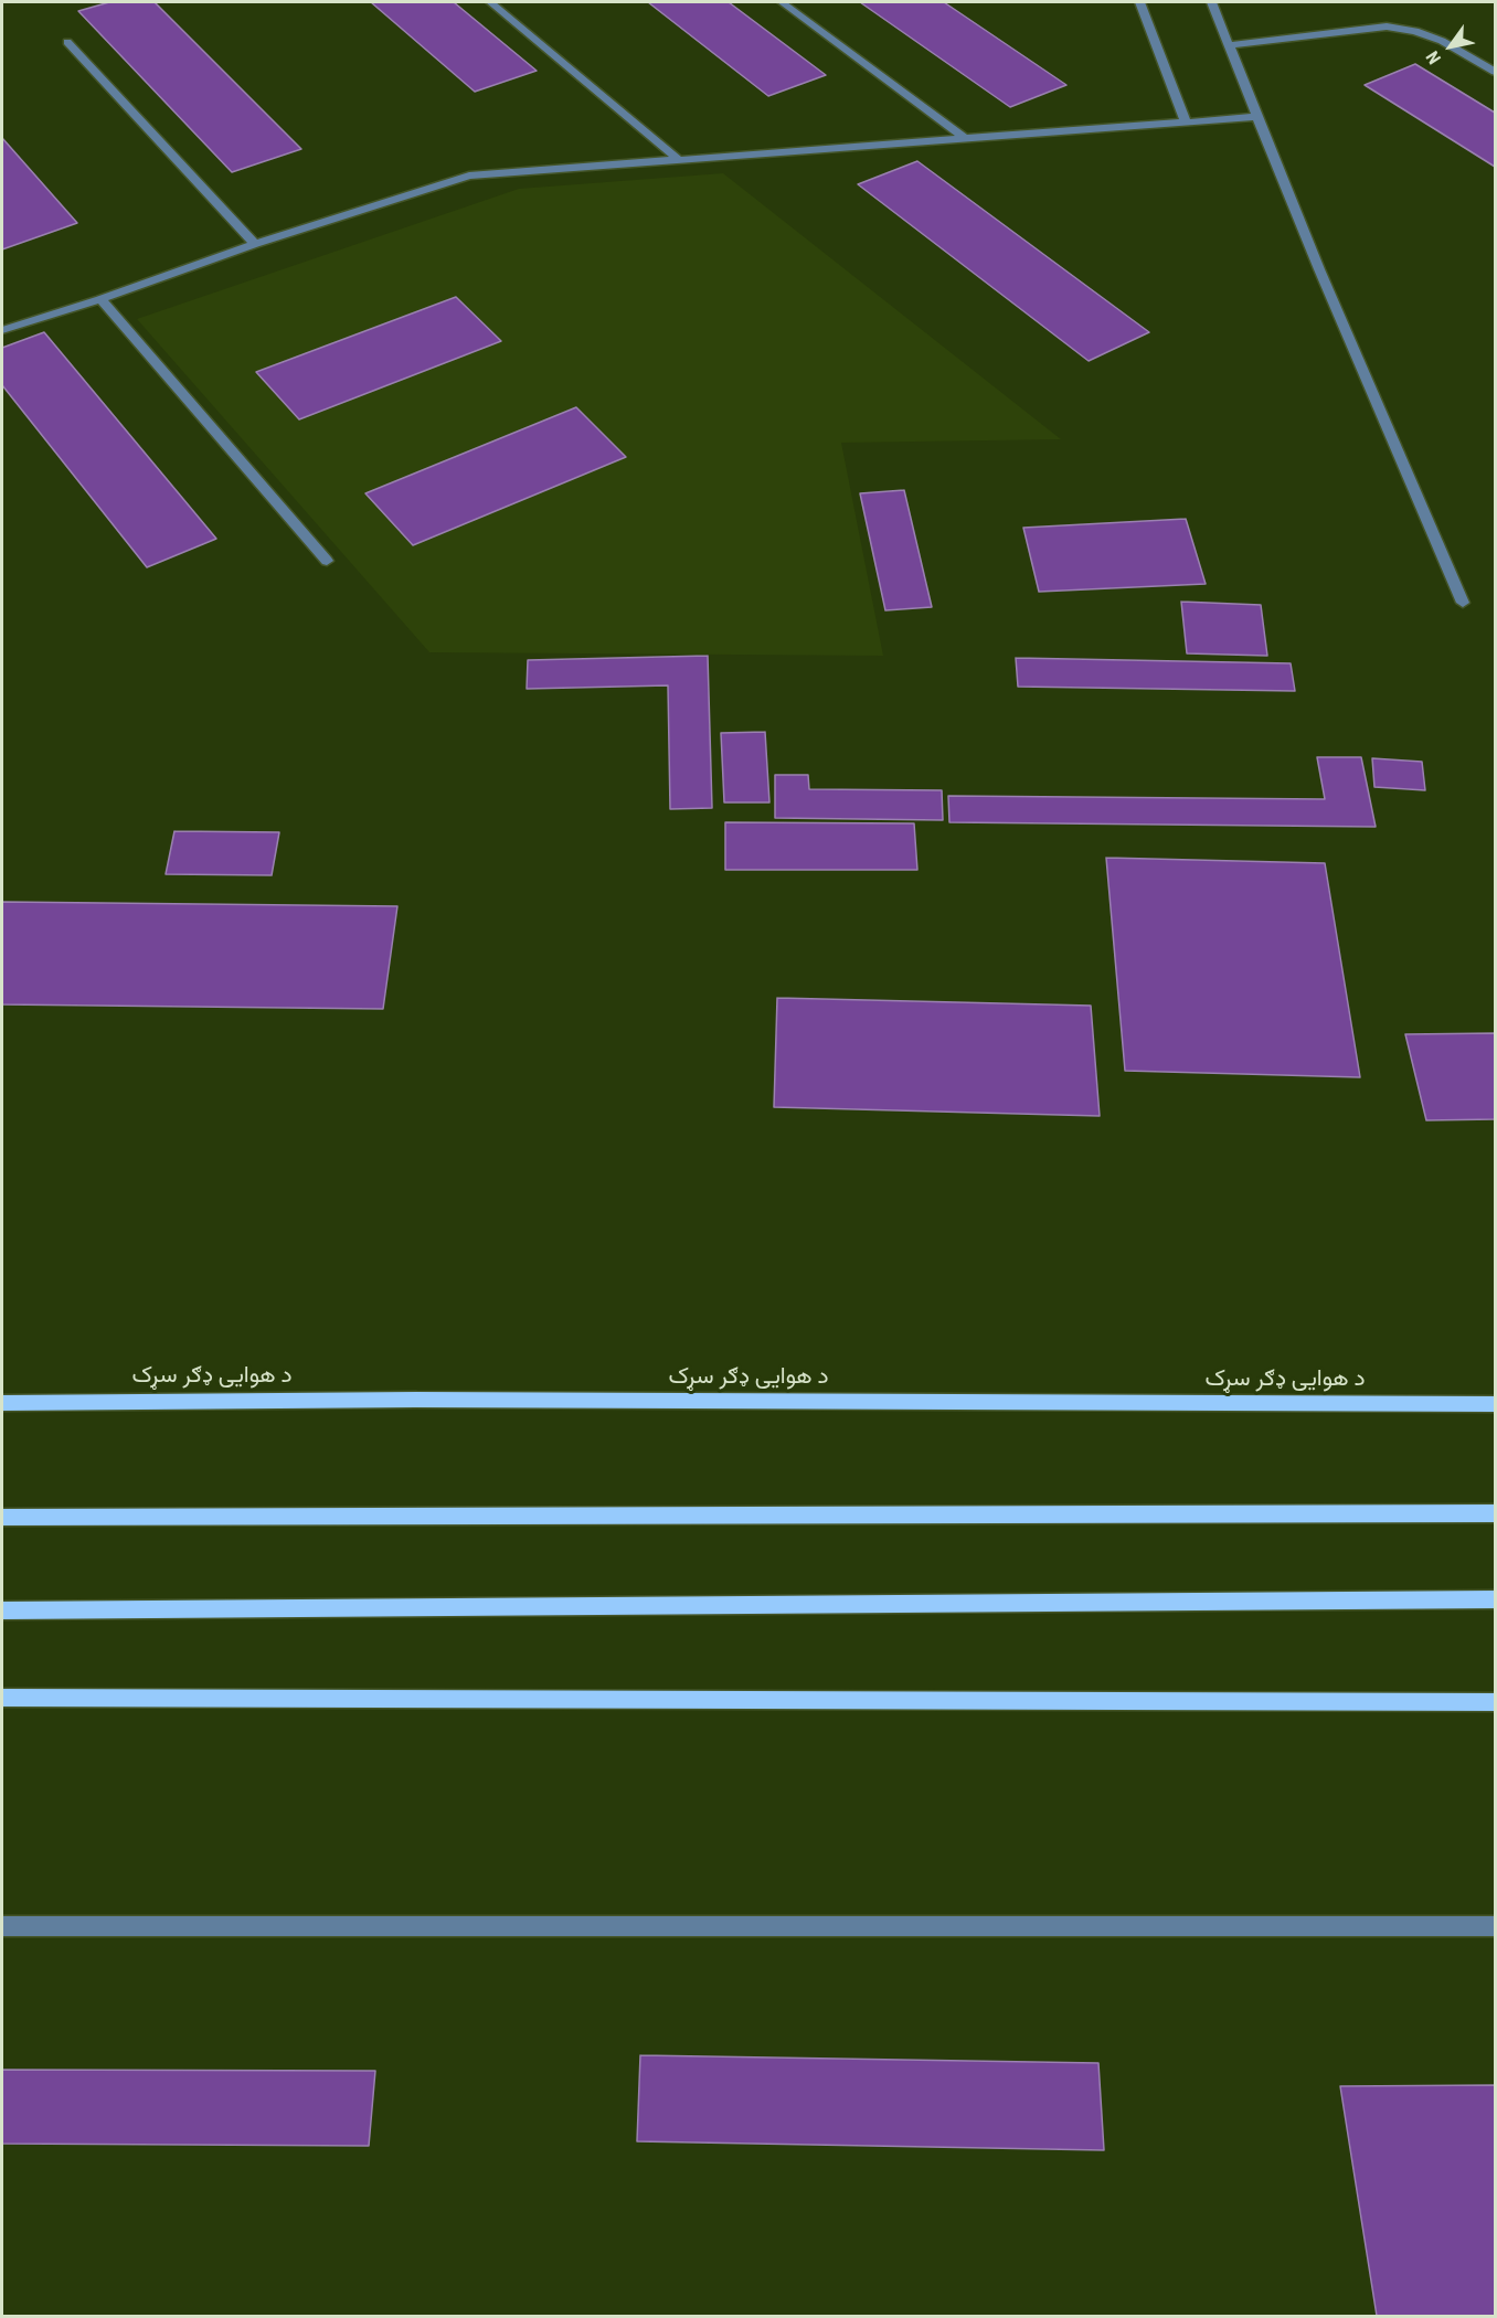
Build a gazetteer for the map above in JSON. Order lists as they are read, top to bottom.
{
  "streets": {
    "main road": ["د هوایی ډګر سړک"]
  },
  "north": "bottom left"
}
